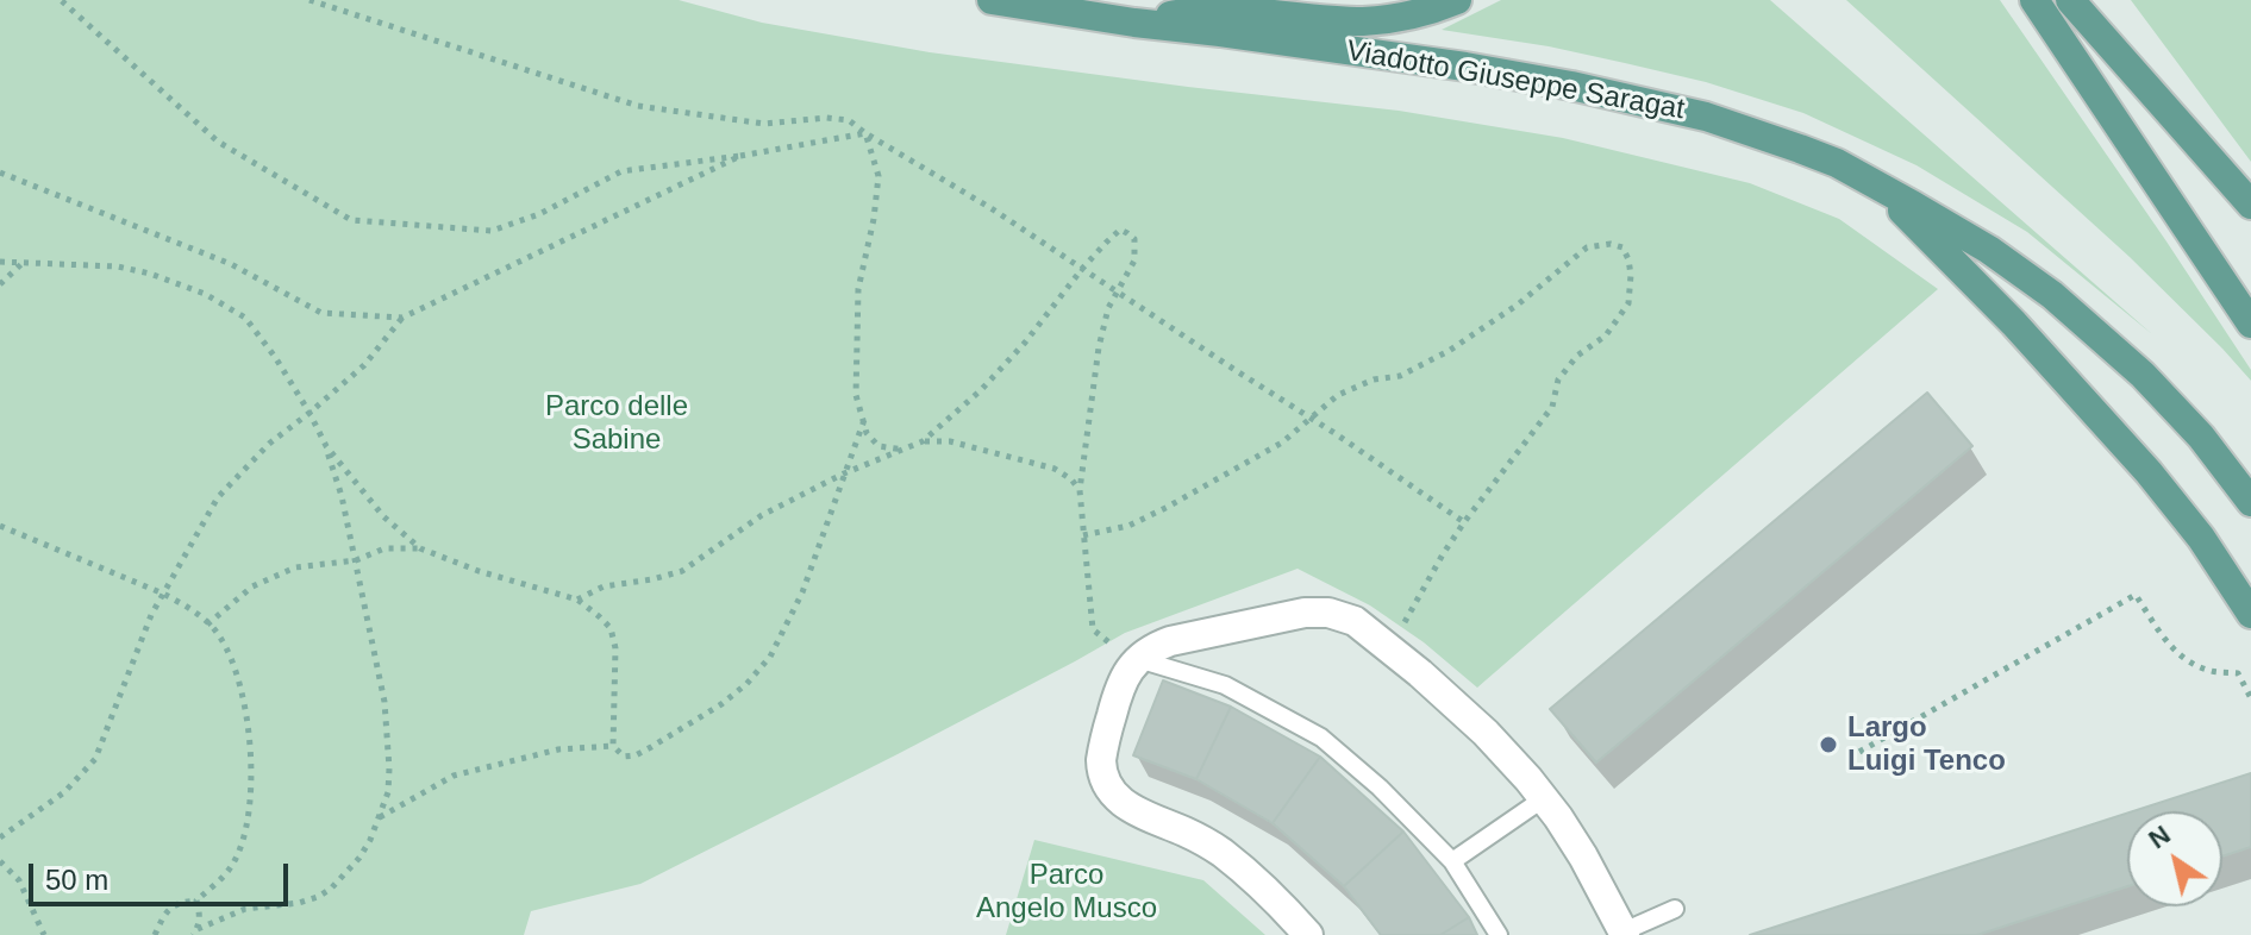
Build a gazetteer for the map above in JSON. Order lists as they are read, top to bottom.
{
  "streets": {
    "main road": ["Viadotto Giuseppe Saragat"]
  },
  "parks": ["Parco delle Sabine", "Parco Angelo Musco"],
  "places": ["Largo Luigi Tenco"],
  "scale_bar": "50 m",
  "north": "top left"
}
